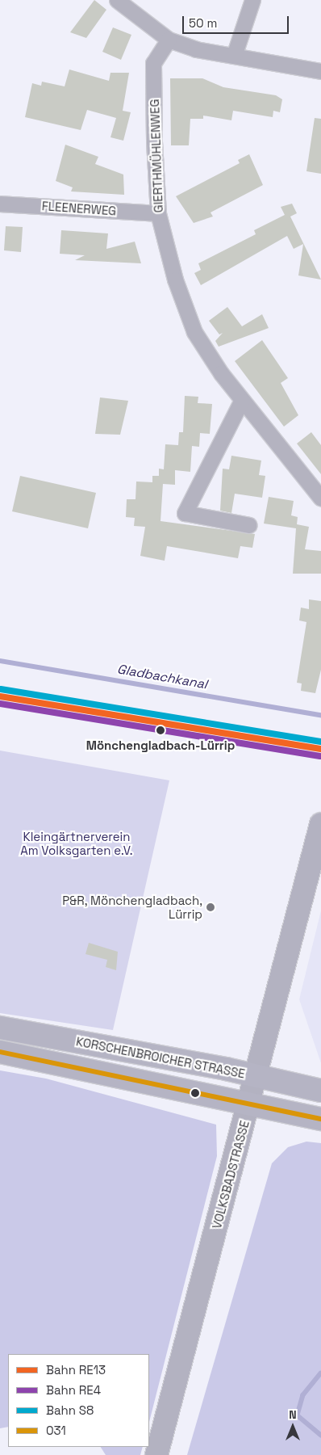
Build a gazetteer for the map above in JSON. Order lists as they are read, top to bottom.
{
  "streets": {
    "main road": ["KORSCHENBROICHER STRASSE"],
    "street": ["GIERTHMÜHLENWEG", "FLEENERWEG", "VOLKSBADSTRASSE"]
  },
  "crossings": [
    ["GIERTHMÜHLENWEG", "FLEENERWEG"],
    ["KORSCHENBROICHER STRASSE", "VOLKSBADSTRASSE"]
  ],
  "water": ["Gladbachkanal"],
  "parks": ["Kleingärtnerverein Am Volksgarten e.V."],
  "places": ["Mönchengladbach-Lürrip", "P&R, Mönchengladbach, Lürrip"],
  "lines": [
    "rail line S8",
    "rail line RE13",
    "rail line RE4",
    "transit line 031"
  ],
  "legend": [
    "Bahn RE13",
    "Bahn RE4",
    "Bahn S8",
    "031"
  ],
  "scale_bar": "50 m",
  "north": "top"
}
